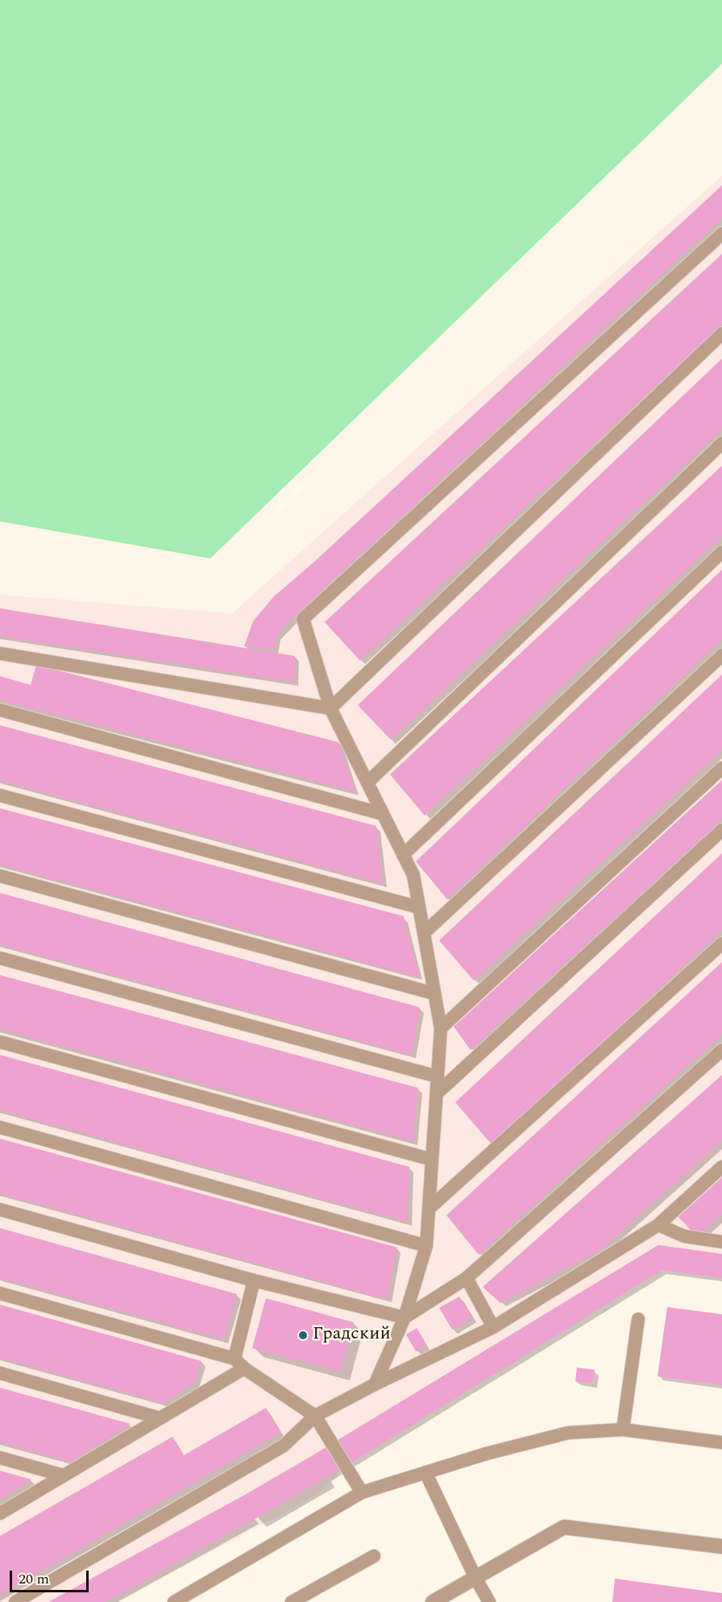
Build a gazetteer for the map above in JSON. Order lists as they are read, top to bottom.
{
  "places": ["Градский"],
  "scale_bar": "20 m"
}
